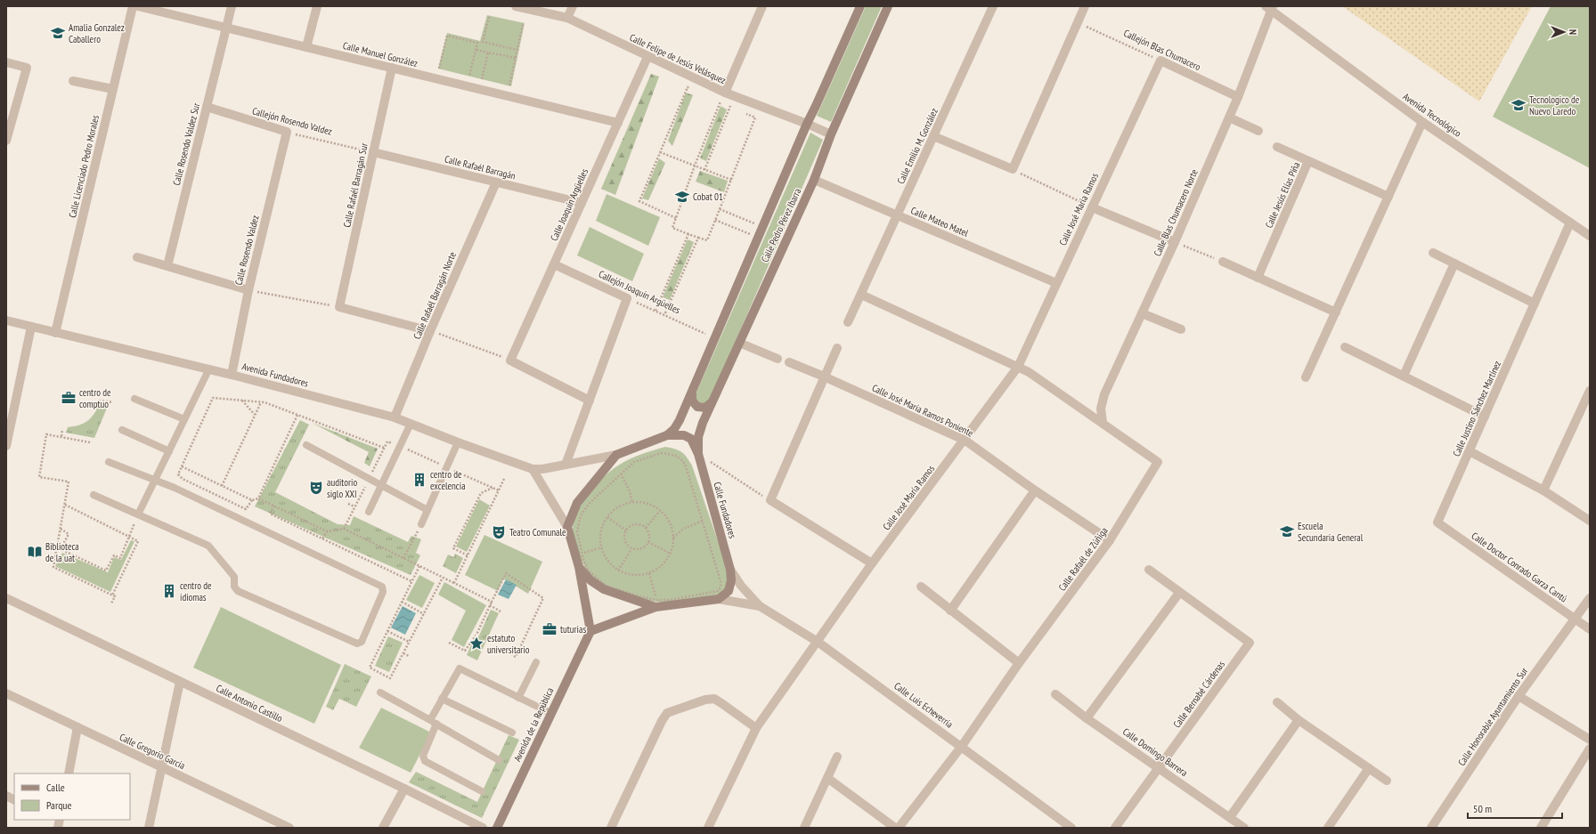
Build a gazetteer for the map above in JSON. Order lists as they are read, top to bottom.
{
  "streets": {
    "main road": ["Calle Pedro Pérez Ibarra", "Calle Fundadores", "Avenida de la República"],
    "street": [
      "Callejón Blas Chumacero",
      "Calle Manuel González",
      "Calle Felipe de Jesús Velásquez",
      "Avenida Tecnológico",
      "Callejón Rosendo Valdez",
      "Calle Rosendo Valdez Sur",
      "Calle Emilio M. González",
      "Calle Licenciado Pedro Morales",
      "Calle Rafaél Barragán",
      "Calle Rafaél Barragán Sur",
      "Calle Jesús Elías Piña",
      "Calle Joaquín Argüelles",
      "Calle José María Ramos",
      "Calle Blas Chumacero Norte",
      "Calle Mateo Matel",
      "Calle Rosendo Valdez",
      "Callejón Joaquín Argüelles",
      "Calle Rafaél Barragán Norte",
      "Avenida Fundadores",
      "Calle Justino Sánchez Martínez",
      "Calle José María Ramos Poniente",
      "Calle Rafaél de Zúñiga",
      "Calle Doctor Conrado Garza Cantú",
      "Calle Bernabé Cárdenas",
      "Calle Antonio Castillo",
      "Calle Luis Echeverría",
      "Calle Honorable Ayuntamiento Sur",
      "Calle Gregorio García",
      "Calle Domingo Barrera"
    ]
  },
  "crossings": [
    ["Callejón Blas Chumacero", "Calle José María Ramos"],
    ["Callejón Blas Chumacero", "Calle Blas Chumacero Norte"],
    ["Calle Manuel González", "Calle Rosendo Valdez Sur"],
    ["Calle Manuel González", "Calle Rafaél Barragán Sur"],
    ["Calle Manuel González", "Calle Joaquín Argüelles"],
    ["Calle Felipe de Jesús Velásquez", "Calle Joaquín Argüelles"],
    ["Calle Felipe de Jesús Velásquez", "Calle Pedro Pérez Ibarra"],
    ["Avenida Tecnológico", "Calle Blas Chumacero Norte"],
    ["Avenida Tecnológico", "Calle Justino Sánchez Martínez"],
    ["Callejón Rosendo Valdez", "Calle Rosendo Valdez Sur"],
    ["Callejón Rosendo Valdez", "Calle Rafaél Barragán"],
    ["Callejón Rosendo Valdez", "Calle Rafaél Barragán Sur"],
    ["Callejón Rosendo Valdez", "Calle Rosendo Valdez"],
    ["Calle Emilio M. González", "Calle Mateo Matel"],
    ["Calle Licenciado Pedro Morales", "Avenida Fundadores"],
    ["Calle Rafaél Barragán", "Calle Rafaél Barragán Sur"],
    ["Calle Rafaél Barragán", "Calle Joaquín Argüelles"],
    ["Calle Rafaél Barragán", "Calle Rafaél Barragán Norte"],
    ["Calle Joaquín Argüelles", "Callejón Joaquín Argüelles"],
    ["Calle José María Ramos", "Calle Mateo Matel"],
    ["Calle José María Ramos", "Calle José María Ramos Poniente"],
    ["Calle José María Ramos", "Calle Luis Echeverría"],
    ["Calle Blas Chumacero Norte", "Calle Rafaél de Zúñiga"],
    ["Calle Mateo Matel", "Calle Pedro Pérez Ibarra"],
    ["Calle Pedro Pérez Ibarra", "Callejón Joaquín Argüelles"],
    ["Calle Pedro Pérez Ibarra", "Calle Fundadores"],
    ["Calle Rosendo Valdez", "Avenida Fundadores"],
    ["Calle Rafaél Barragán Norte", "Avenida Fundadores"],
    ["Avenida Fundadores", "Calle Fundadores"],
    ["Calle Justino Sánchez Martínez", "Calle Doctor Conrado Garza Cantú"],
    ["Calle José María Ramos Poniente", "Calle Rafaél de Zúñiga"],
    ["Calle Fundadores", "Calle Luis Echeverría"],
    ["Calle Rafaél de Zúñiga", "Calle Luis Echeverría"],
    ["Calle Doctor Conrado Garza Cantú", "Calle Honorable Ayuntamiento Sur"],
    ["Calle Bernabé Cárdenas", "Calle Domingo Barrera"]
  ],
  "places": {
    "school or university": [
      "Amalia Gonzalez Caballero",
      "Tecnologico de Nuevo Laredo",
      "Cobat 01",
      "Escuela Secundaria General"
    ],
    "office": ["centro de comptuo", "tuturias"],
    "building": ["centro de excelencia", "centro de idiomas"],
    "theatre": ["auditorio siglo XXI", "Teatro Comunale"],
    "library": ["Biblioteca de la uat"],
    "place": ["estatuto universitario"]
  },
  "legend": ["Calle", "Parque"],
  "scale_bar": "50 m",
  "north": "right"
}
